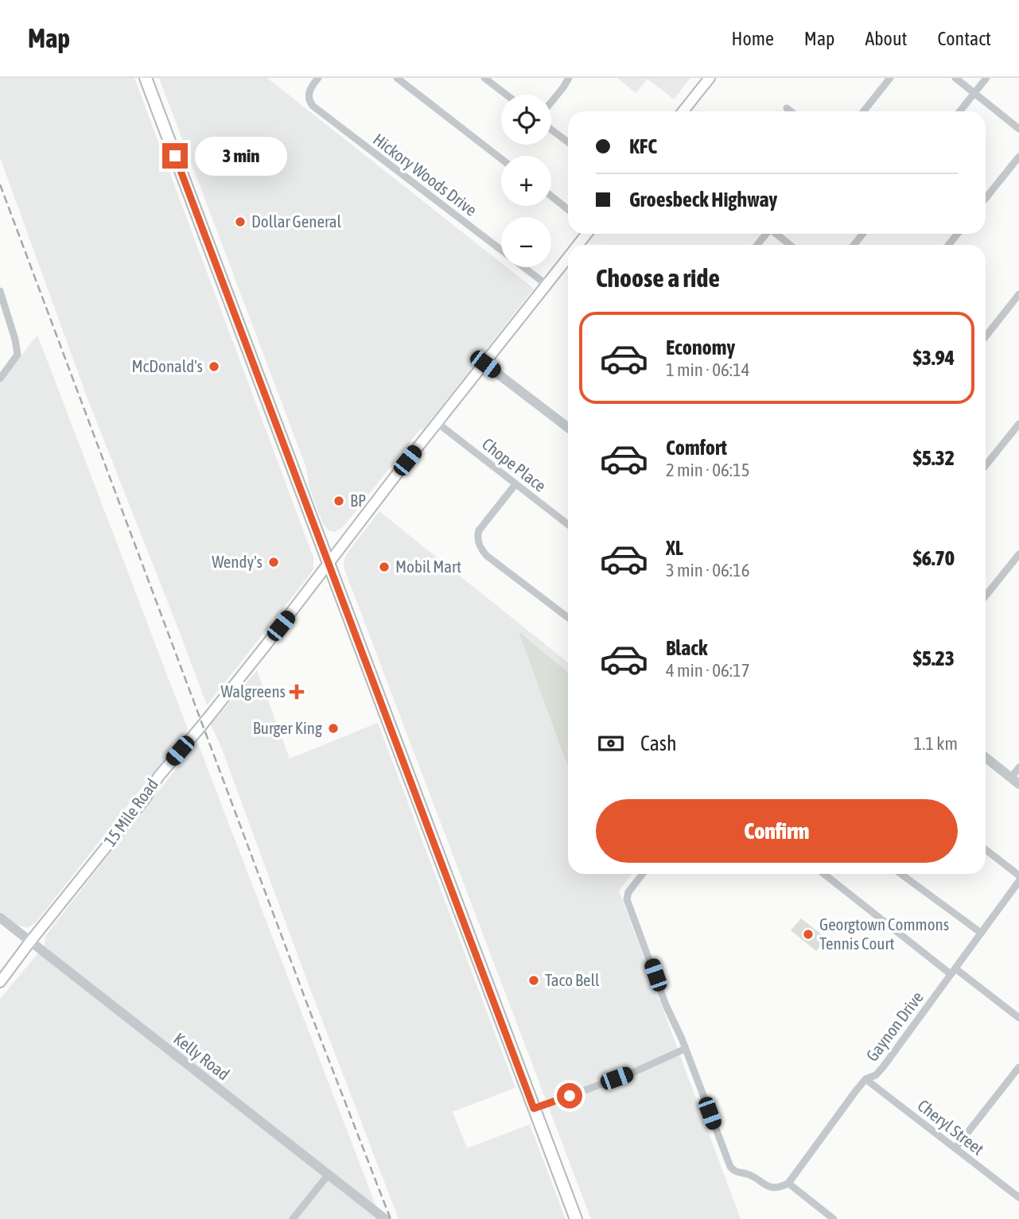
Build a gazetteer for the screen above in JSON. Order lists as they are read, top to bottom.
{
  "streets": {
    "main road": ["15 Mile Road"],
    "street": [
      "Hickory Woods Drive",
      "Chope Place",
      "Gaynon Drive",
      "Kelly Road",
      "Cheryl Street"
    ]
  },
  "crossings": [
    ["Hickory Woods Drive", "15 Mile Road"],
    ["Chope Place", "15 Mile Road"],
    ["15 Mile Road", "Kelly Road"],
    ["Gaynon Drive", "Cheryl Street"]
  ],
  "places": {
    "other": [
      "Dollar General",
      "McDonald's",
      "BP",
      "Wendy's",
      "Mobil Mart",
      "Burger King",
      "Georgtown Commons Tennis Court",
      "Taco Bell"
    ],
    "health": ["Walgreens"]
  },
  "page": {
    "header": "Map",
    "nav": [
      "Home",
      "Map",
      "About",
      "Contact"
    ],
    "map_buttons": ["+", "−"],
    "banner": ["KFC", "Groesbeck Highway"],
    "bubble": "3 min",
    "heading": "Choose a ride",
    "list": [
      {
        "name": "Economy",
        "note": "1 min · 06:14",
        "value": "$3.94"
      },
      {
        "name": "Comfort",
        "note": "2 min · 06:15",
        "value": "$5.32"
      },
      {
        "name": "XL",
        "note": "3 min · 06:16",
        "value": "$6.70"
      },
      {
        "name": "Black",
        "note": "4 min · 06:17",
        "value": "$5.23"
      }
    ],
    "pay": ["Cash", "1.1 km"],
    "buttons": "Confirm"
  }
}
